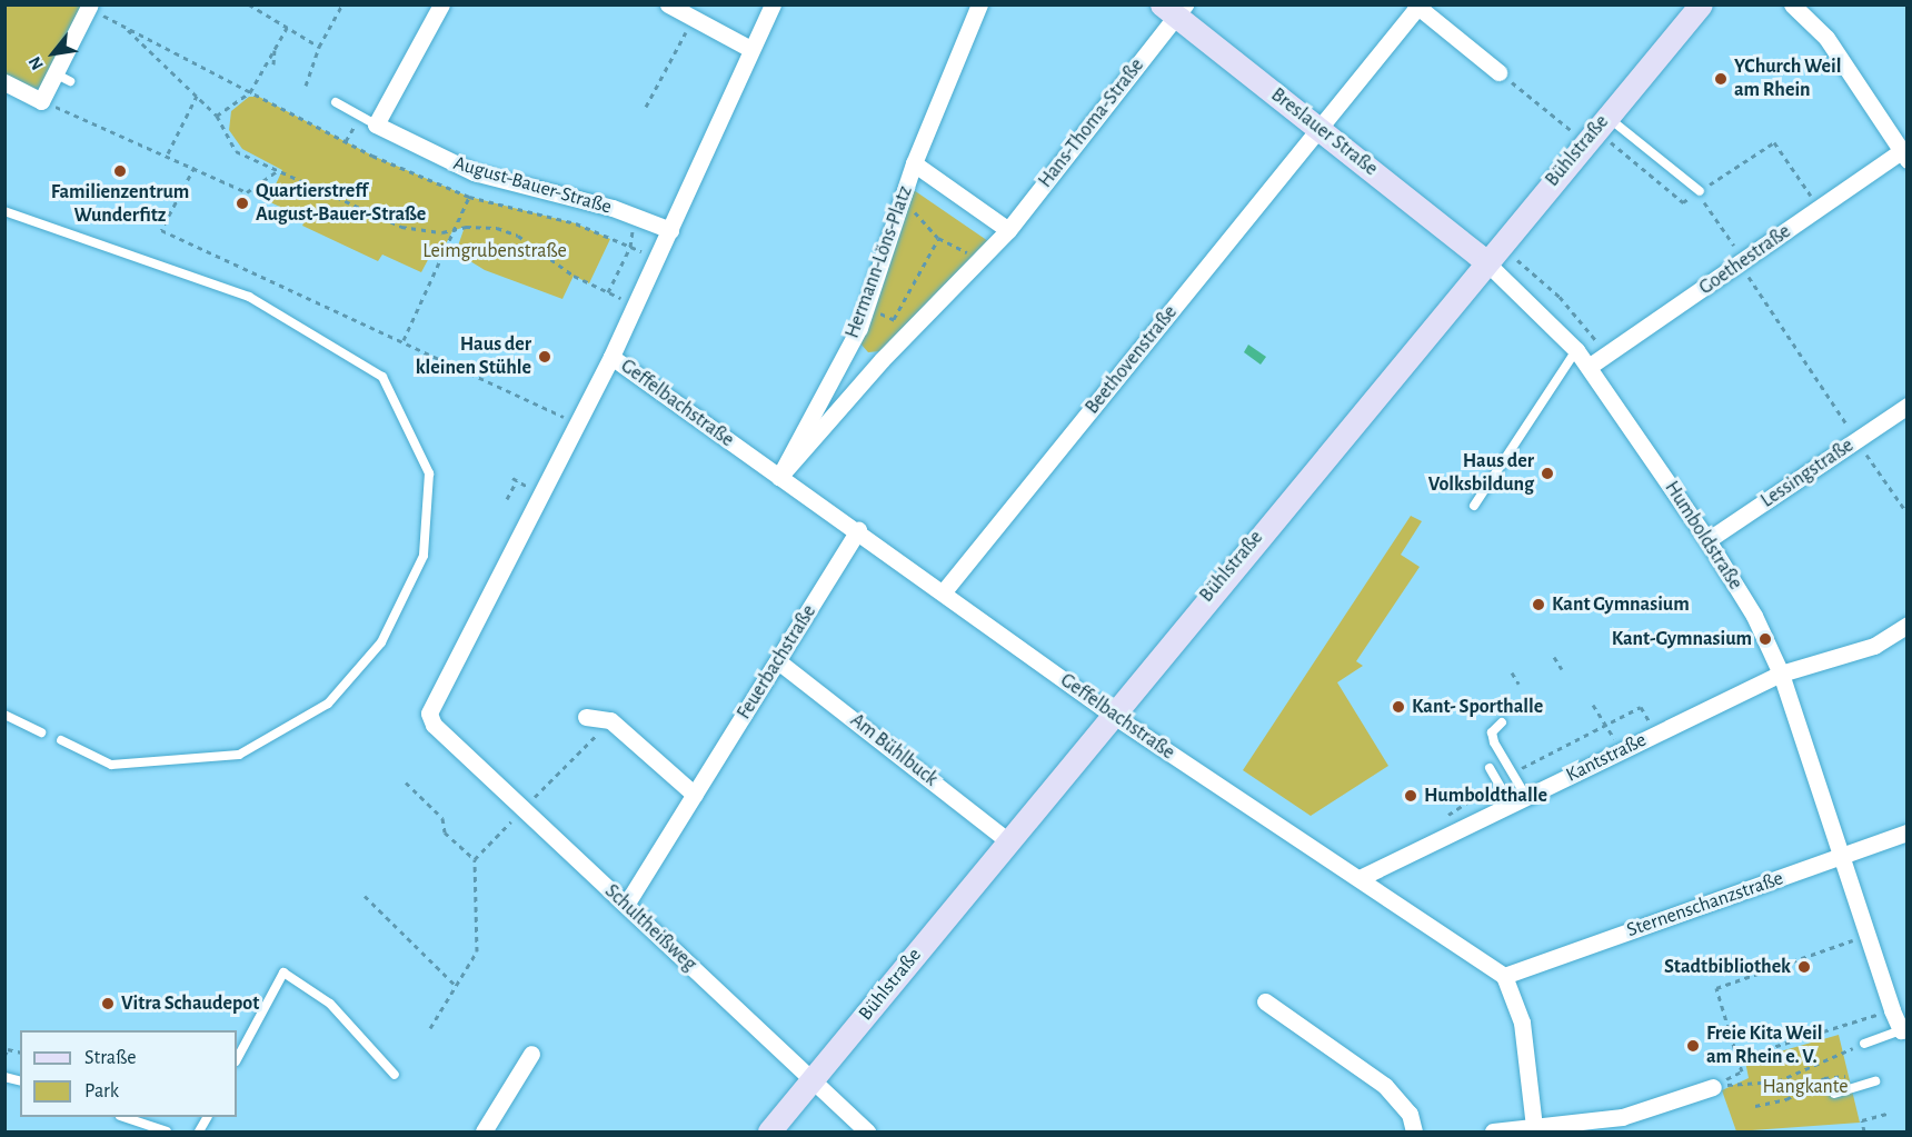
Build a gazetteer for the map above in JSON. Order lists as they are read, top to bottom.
{
  "streets": {
    "street": [
      "Hans-Thoma-Straße",
      "Breslauer Straße",
      "Bühlstraße",
      "August-Bauer-Straße",
      "Goethestraße",
      "Hermann-Löns-Platz",
      "Beethovenstraße",
      "Geffelbachstraße",
      "Lessingstraße",
      "Humboldstraße",
      "Feuerbachstraße",
      "Am Bühlbuck",
      "Kantstraße",
      "Sternenschanzstraße",
      "Schultheißweg"
    ]
  },
  "crossings": [
    ["Hans-Thoma-Straße", "Breslauer Straße"],
    ["Hans-Thoma-Straße", "Hermann-Löns-Platz"],
    ["Breslauer Straße", "Bühlstraße"],
    ["Breslauer Straße", "Beethovenstraße"],
    ["Breslauer Straße", "Humboldstraße"],
    ["Bühlstraße", "Geffelbachstraße"],
    ["Bühlstraße", "Humboldstraße"],
    ["Bühlstraße", "Am Bühlbuck"],
    ["Bühlstraße", "Schultheißweg"],
    ["Goethestraße", "Humboldstraße"],
    ["Hermann-Löns-Platz", "Geffelbachstraße"],
    ["Beethovenstraße", "Geffelbachstraße"],
    ["Geffelbachstraße", "Feuerbachstraße"],
    ["Geffelbachstraße", "Kantstraße"],
    ["Geffelbachstraße", "Sternenschanzstraße"],
    ["Lessingstraße", "Humboldstraße"],
    ["Humboldstraße", "Kantstraße"],
    ["Humboldstraße", "Sternenschanzstraße"],
    ["Feuerbachstraße", "Am Bühlbuck"],
    ["Feuerbachstraße", "Schultheißweg"]
  ],
  "parks": ["Leimgrubenstraße", "Hangkante"],
  "places": [
    "YChurch Weil am Rhein",
    "Familienzentrum Wunderfitz",
    "Quartierstreff August-Bauer-Straße",
    "Haus der kleinen Stühle",
    "Haus der Volksbildung",
    "Kant Gymnasium",
    "Kant-Gymnasium",
    "Kant- Sporthalle",
    "Humboldthalle",
    "Stadtbibliothek",
    "Vitra Schaudepot",
    "Freie Kita Weil am Rhein e. V."
  ],
  "legend": ["Straße", "Park"],
  "north": "bottom left"
}
